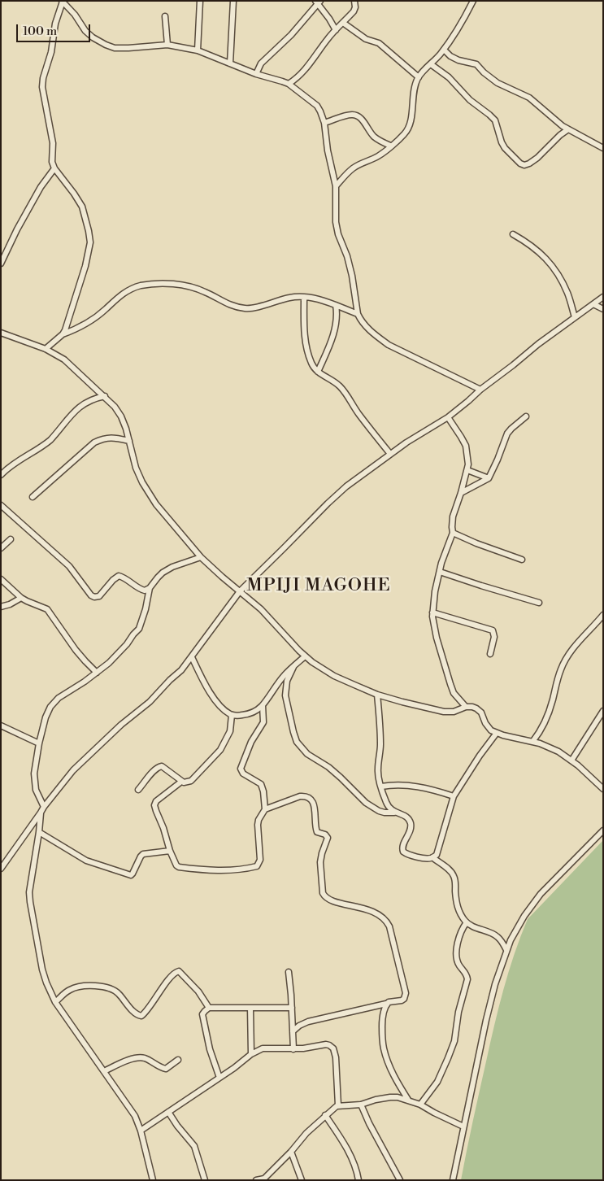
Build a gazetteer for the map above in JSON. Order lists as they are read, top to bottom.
{
  "districts": ["MPIJI MAGOHE"],
  "scale_bar": "100 m"
}
